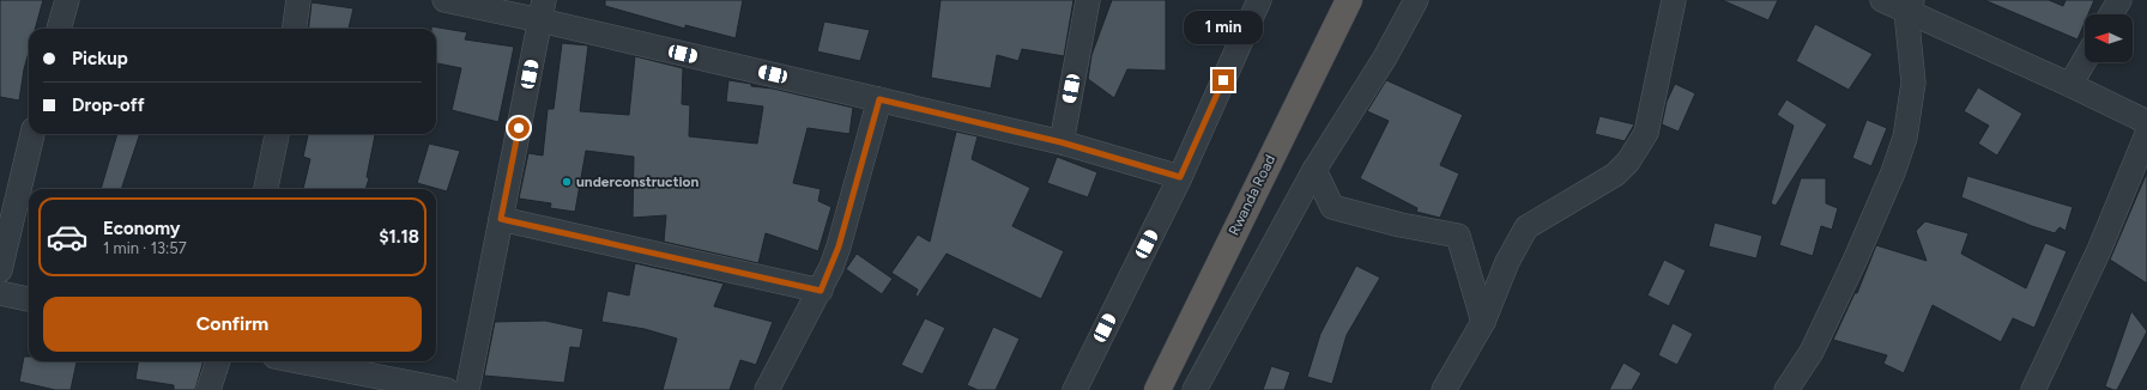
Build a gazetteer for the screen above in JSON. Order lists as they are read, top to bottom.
{
  "streets": {
    "highway": ["Rwanda Road"]
  },
  "places": ["underconstruction"],
  "north": "left",
  "page": {
    "bubble": "1 min",
    "banner": ["Pickup", "Drop-off"],
    "list": [
      {
        "name": "Economy",
        "note": "1 min · 13:57",
        "value": "$1.18"
      }
    ],
    "buttons": "Confirm"
  }
}
